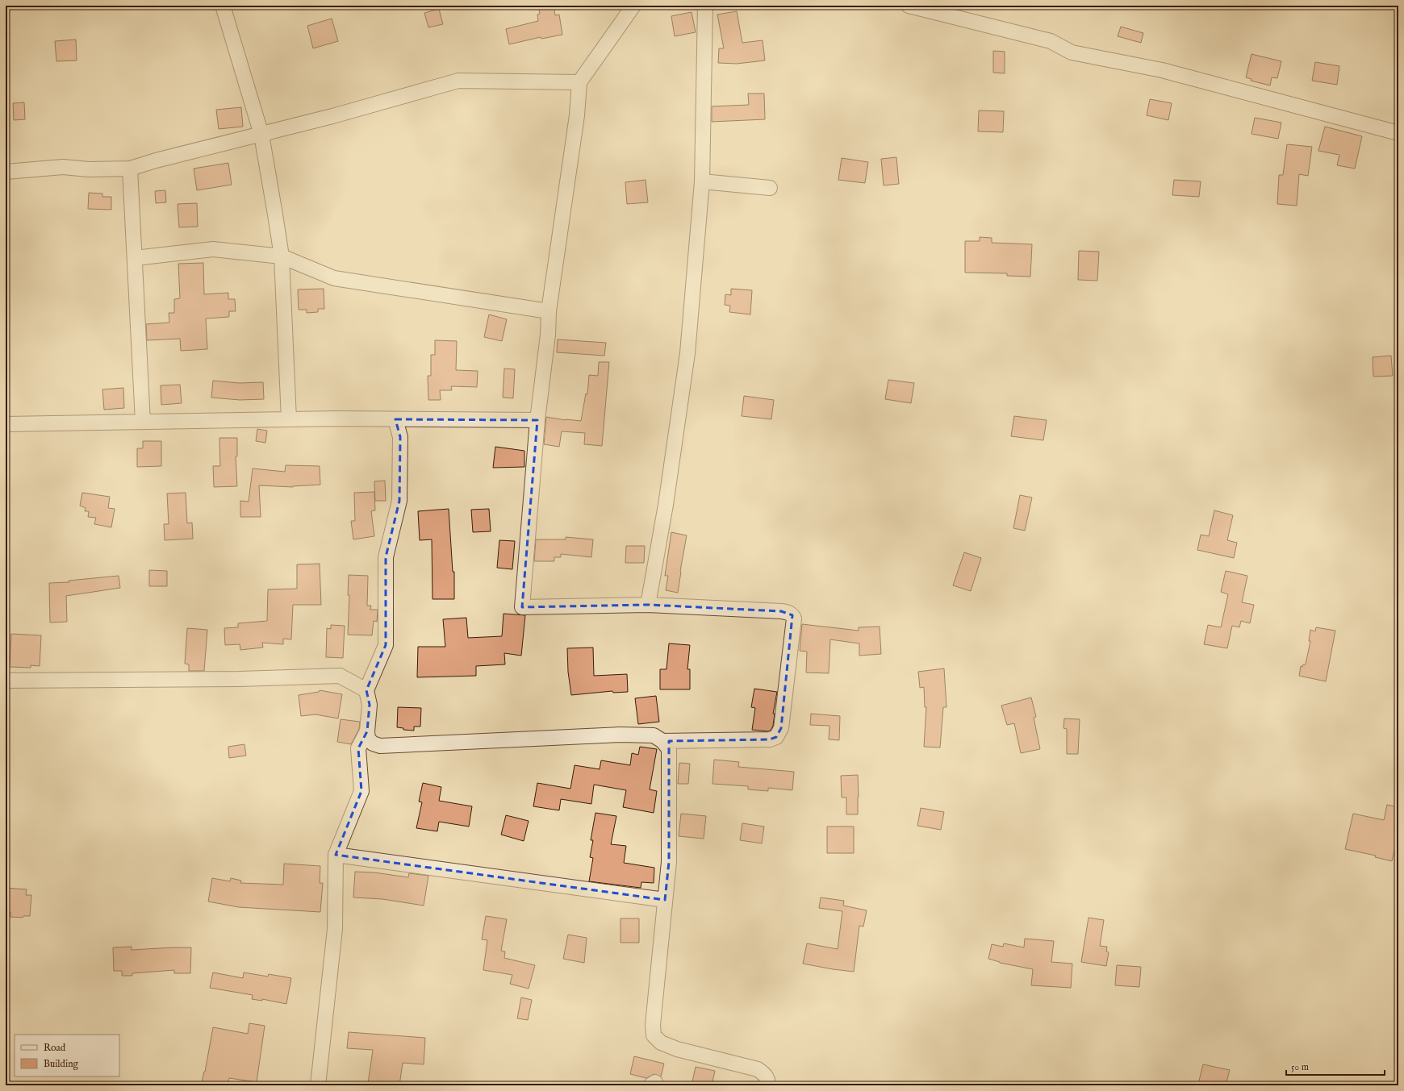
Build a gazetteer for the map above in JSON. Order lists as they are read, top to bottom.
{
  "legend": ["Road", "Building"],
  "scale_bar": "50 m"
}
